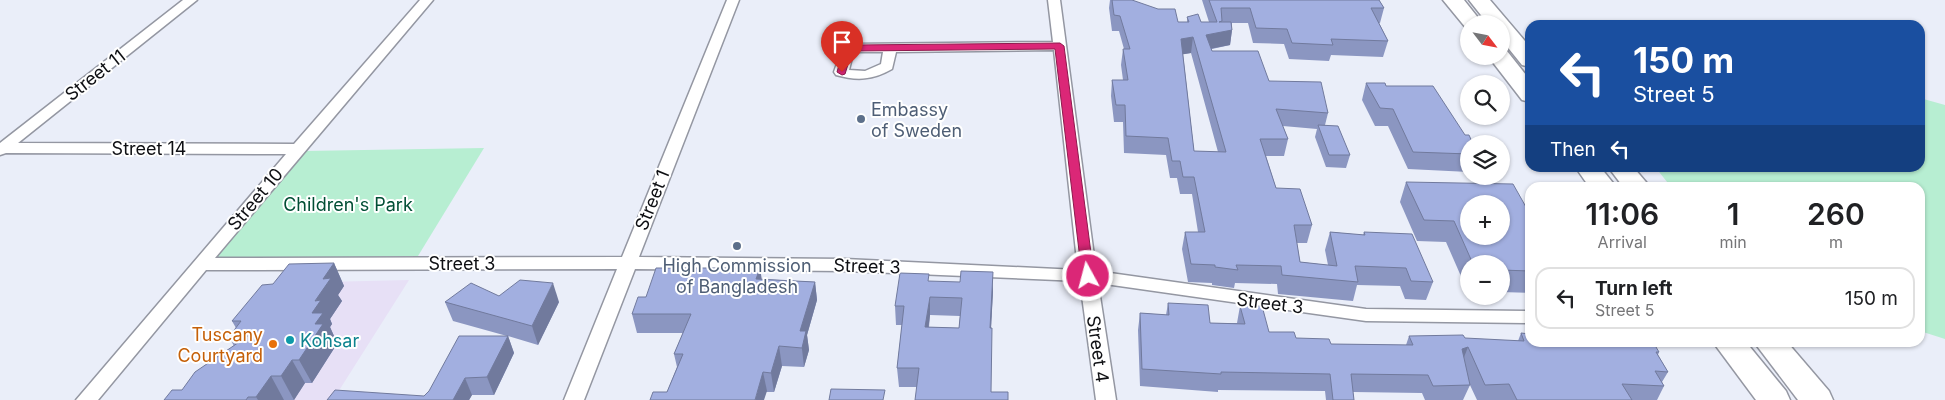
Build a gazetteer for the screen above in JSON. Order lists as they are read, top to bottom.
{
  "streets": {
    "street": [
      "Street 11",
      "Street 14",
      "Street 10",
      "Street 1",
      "Street 3",
      "Street 4"
    ]
  },
  "crossings": [
    ["Street 11", "Street 14"],
    ["Street 14", "Street 10"],
    ["Street 10", "Street 3"],
    ["Street 1", "Street 3"],
    ["Street 3", "Street 4"]
  ],
  "parks": ["Children's Park"],
  "places": [
    "Embassy of Sweden",
    "High Commission of Bangladesh",
    "Kohsar",
    "Tuscany Courtyard"
  ],
  "north": "bottom right",
  "page": {
    "map_buttons": ["+", "−"],
    "turn": ["150 m", "Street 5"],
    "then": "Then",
    "eta": [
      "11:06",
      "Arrival",
      "1",
      "min",
      "260",
      "m"
    ],
    "list": [
      {
        "name": "Turn left",
        "note": "Street 5",
        "value": "150 m"
      }
    ]
  }
}
